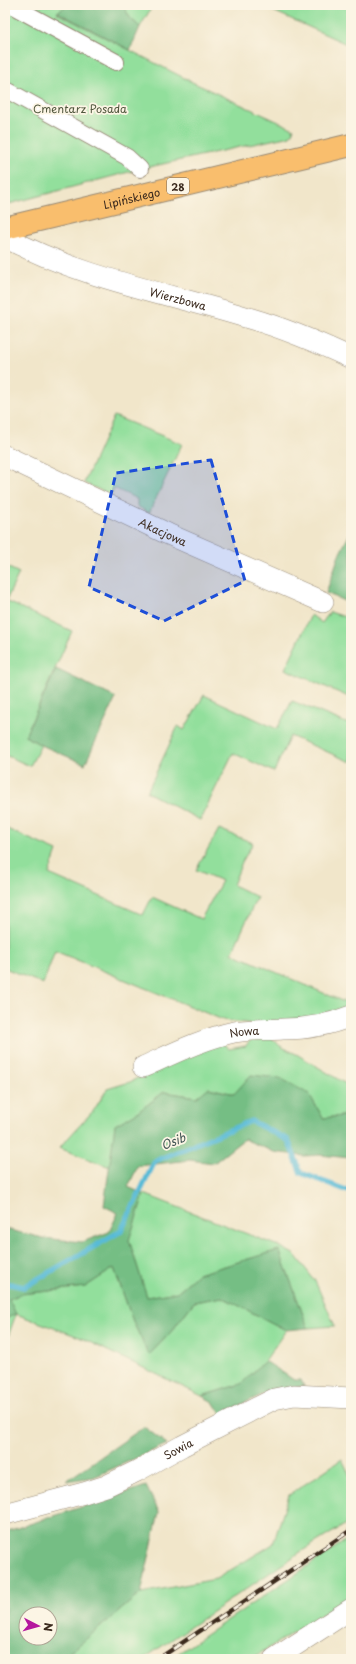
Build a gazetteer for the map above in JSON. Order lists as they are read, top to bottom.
{
  "streets": {
    "main road": ["28", "Lipińskiego"],
    "street": [
      "Wierzbowa",
      "Akacjowa",
      "Nowa",
      "Sowia"
    ]
  },
  "water": ["Osib"],
  "parks": ["Cmentarz Posada"],
  "north": "right"
}
